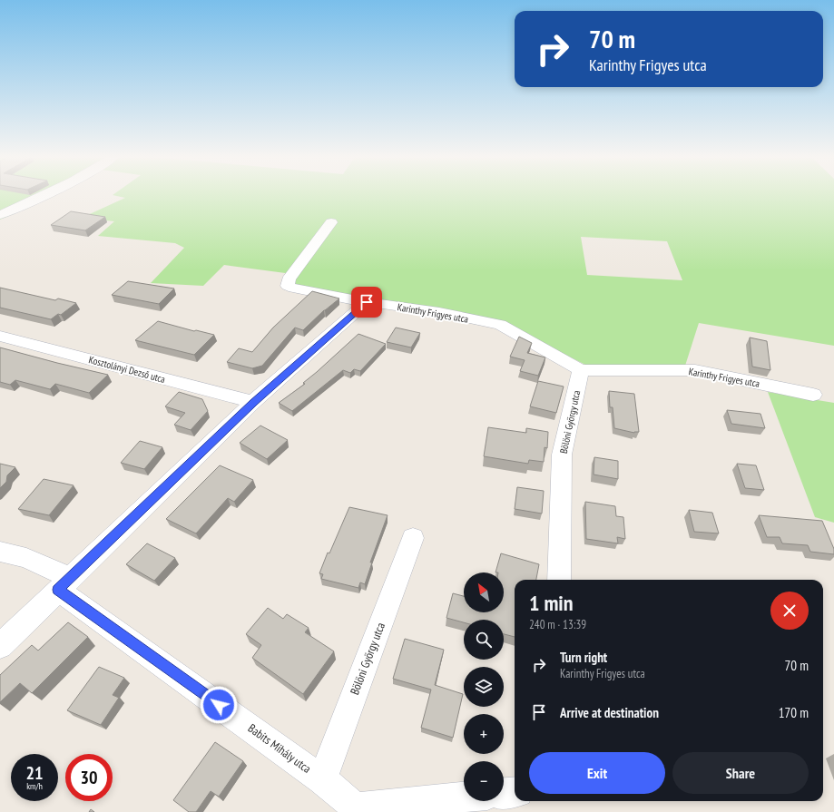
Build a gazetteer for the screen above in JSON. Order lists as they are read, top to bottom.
{
  "streets": {
    "street": [
      "Karinthy Frigyes utca",
      "Kosztolányi Dezső utca",
      "Bölöni György utca",
      "Babits Mihály utca"
    ]
  },
  "crossings": [
    ["Karinthy Frigyes utca", "Bölöni György utca"],
    ["Bölöni György utca", "Babits Mihály utca"]
  ],
  "north": "top left",
  "page": {
    "turn": ["70 m", "Karinthy Frigyes utca"],
    "map_buttons": ["+", "−"],
    "heading": ["1 min", "240 m · 13:39"],
    "list": [
      {
        "name": "Turn right",
        "note": "Karinthy Frigyes utca",
        "value": "70 m"
      },
      {
        "name": "Arrive at destination",
        "value": "170 m"
      }
    ],
    "buttons": ["Exit", "Share"],
    "speed": "21 km/h",
    "limit": "30"
  }
}
